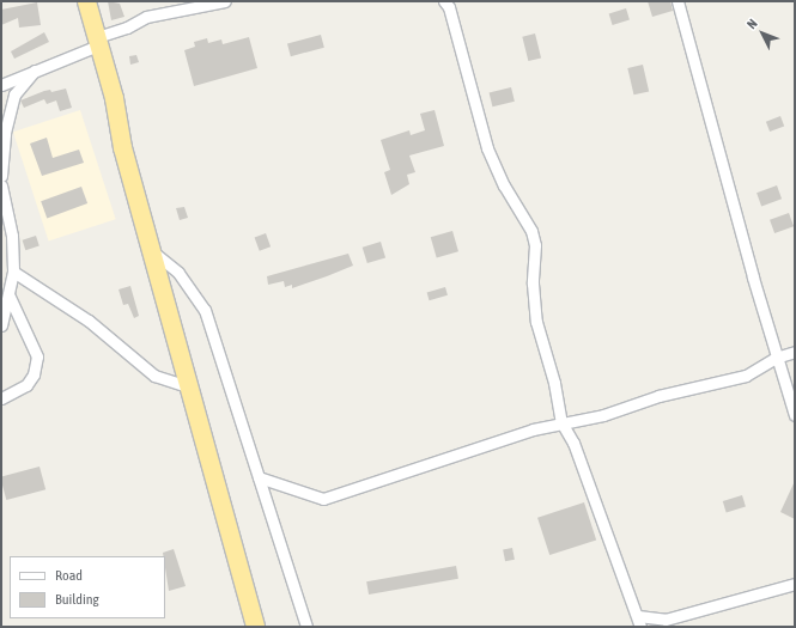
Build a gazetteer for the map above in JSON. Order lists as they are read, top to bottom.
{
  "legend": ["Road", "Building"],
  "north": "top left"
}
